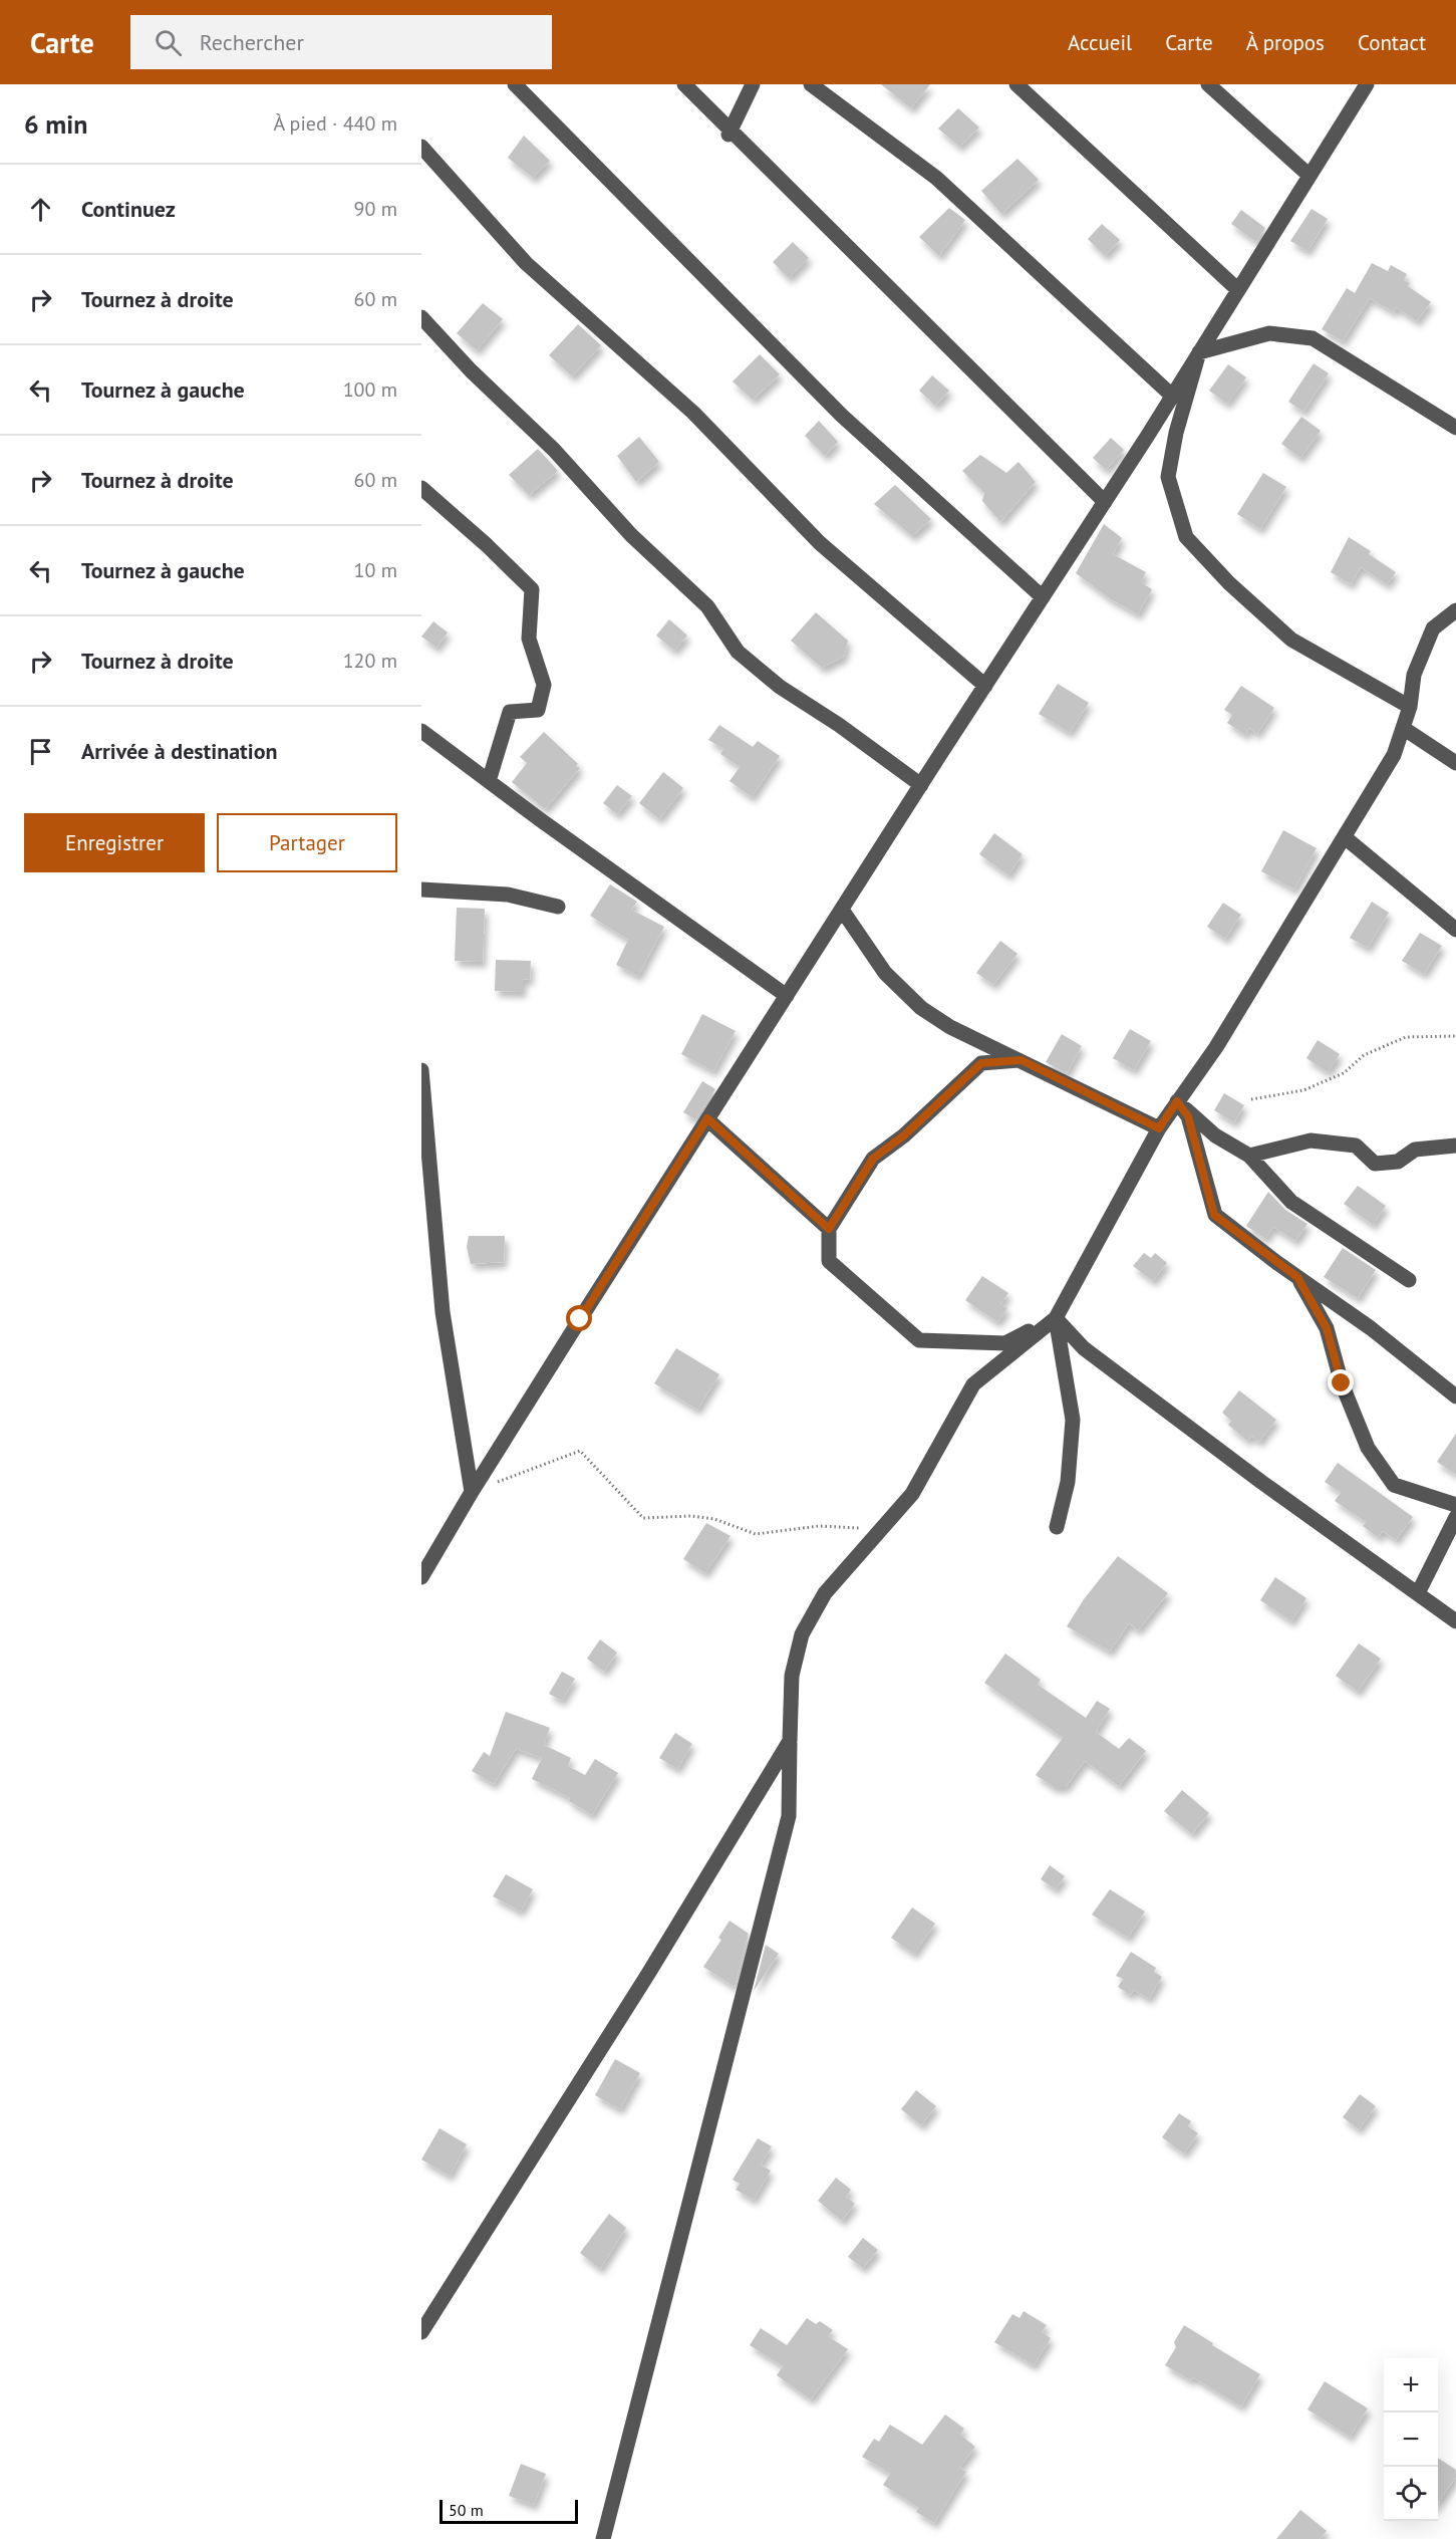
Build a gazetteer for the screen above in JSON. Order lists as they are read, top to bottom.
{
  "scale_bar": "50 m",
  "page": {
    "header": "Carte",
    "search": "Rechercher",
    "nav": [
      "Accueil",
      "Carte",
      "À propos",
      "Contact"
    ],
    "heading": ["6 min", "À pied · 440 m"],
    "list": [
      ["Continuez", "90 m"],
      ["Tournez à droite", "60 m"],
      ["Tournez à gauche", "100 m"],
      ["Tournez à droite", "60 m"],
      ["Tournez à gauche", "10 m"],
      ["Tournez à droite", "120 m"],
      "Arrivée à destination"
    ],
    "buttons": ["Enregistrer", "Partager"],
    "map_buttons": ["+", "−"],
    "scale": "50 m"
  }
}
